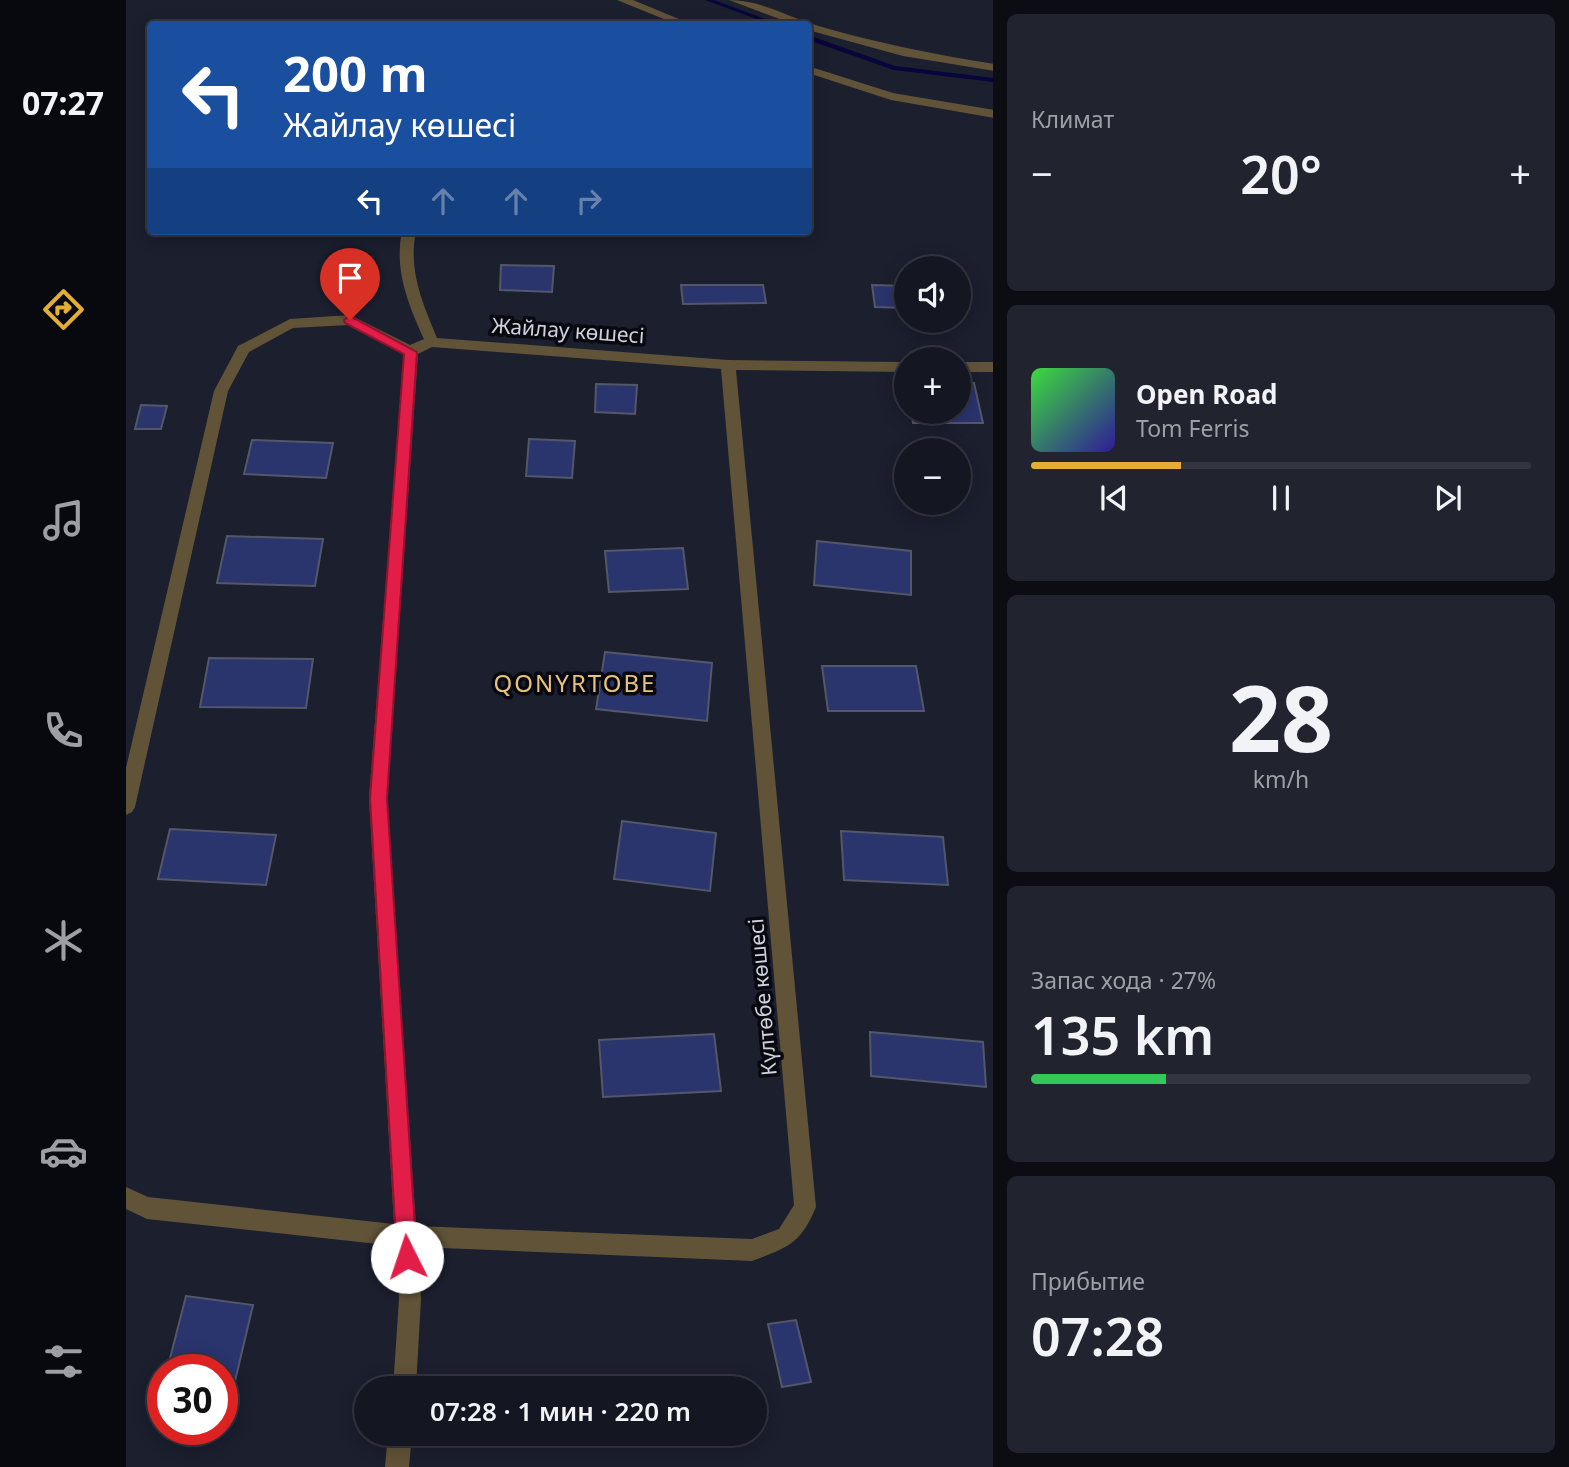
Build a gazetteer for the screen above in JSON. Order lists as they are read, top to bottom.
{
  "streets": {
    "street": ["Жайлау көшесі", "Күлтөбе көшесі"]
  },
  "crossings": [
    ["Жайлау көшесі", "Күлтөбе көшесі"]
  ],
  "districts": ["QONYRTOBE"],
  "page": {
    "tabs": "07:27",
    "tile": [
      "Климат",
      ["28", "km/h"],
      ["Запас хода · 27%", "135 km"],
      ["Прибытие", "07:28"]
    ],
    "turn": ["200 m", "Жайлау көшесі"],
    "heat": ["−", "20°", "+"],
    "map_buttons": ["+", "−"],
    "song": ["Open Road", "Tom Ferris"],
    "limit": "30",
    "trip": "07:28 · 1 мин · 220 m"
  }
}
